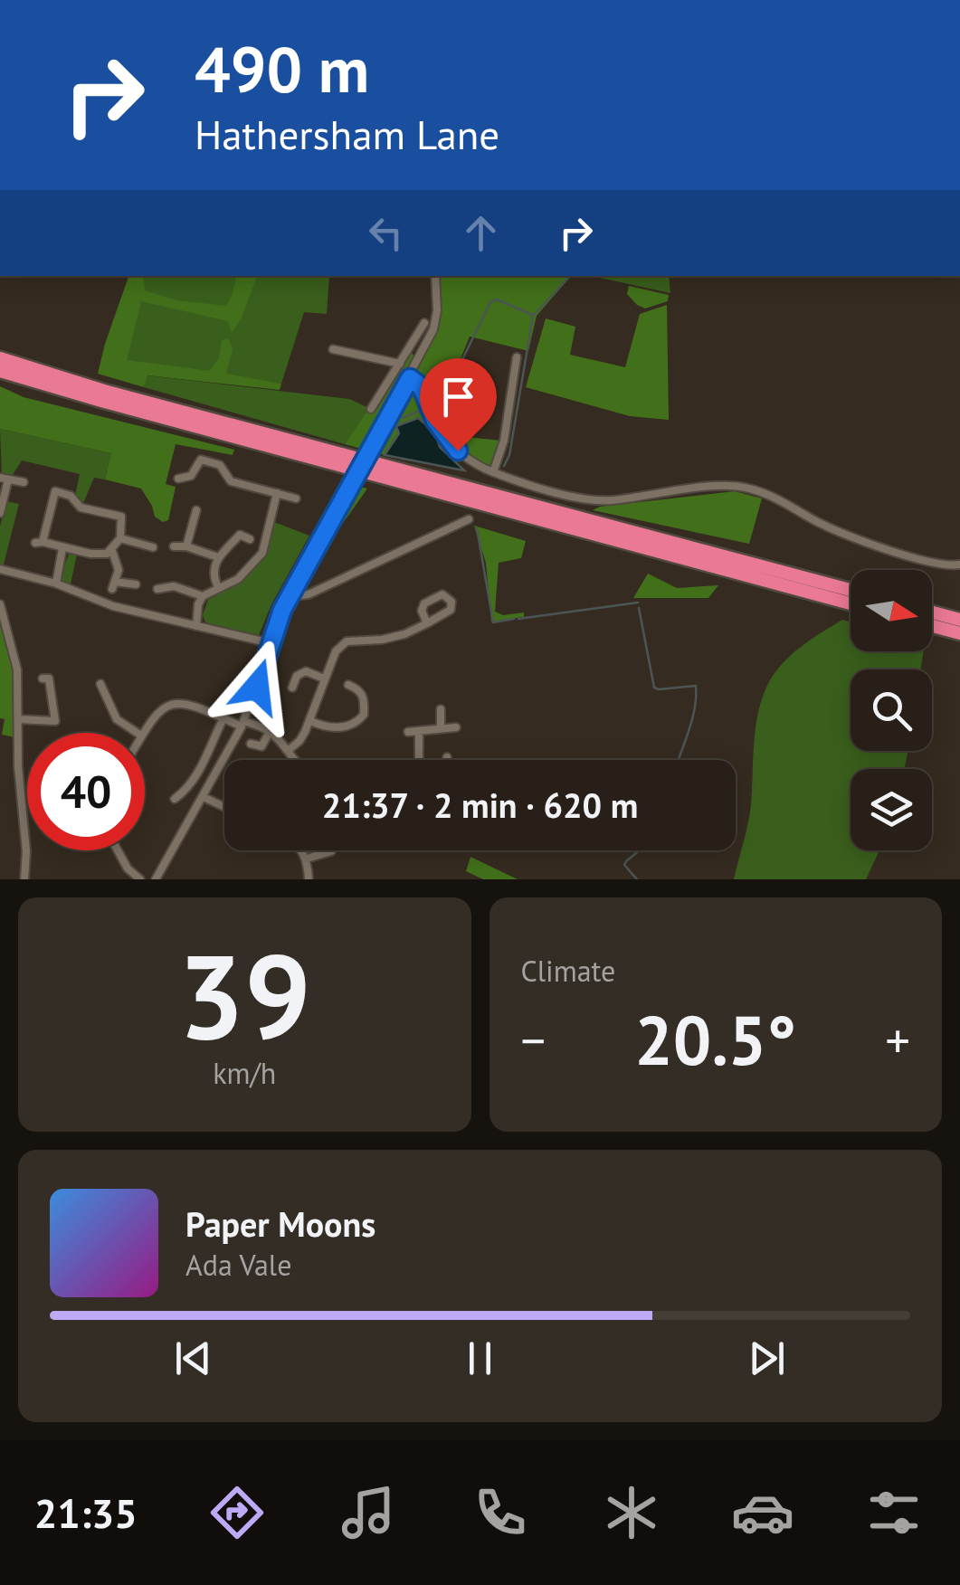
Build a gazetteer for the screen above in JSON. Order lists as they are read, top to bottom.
{
  "north": "right",
  "page": {
    "turn": ["490 m", "Hathersham Lane"],
    "limit": "40",
    "trip": "21:37 · 2 min · 620 m",
    "tile": [
      ["39", "km/h"],
      "Climate"
    ],
    "heat": ["−", "20.5°", "+"],
    "song": ["Paper Moons", "Ada Vale"],
    "tabs": "21:35"
  }
}
